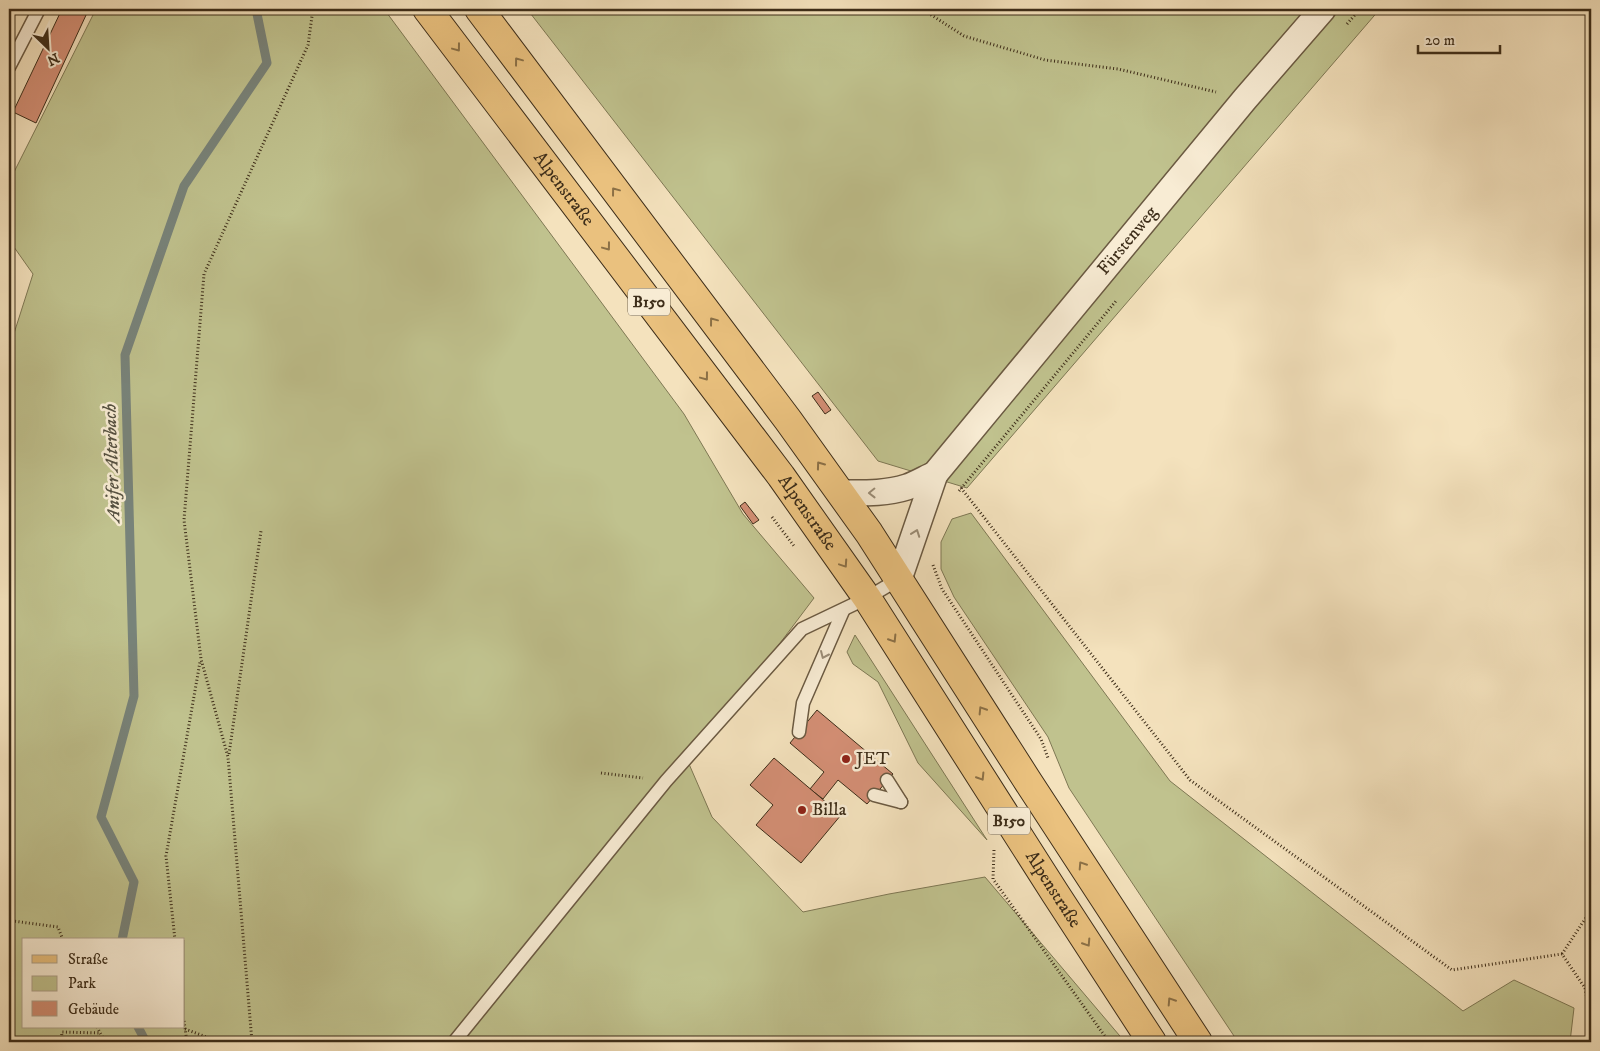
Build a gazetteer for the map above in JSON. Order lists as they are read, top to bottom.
{
  "streets": {
    "main road": ["Alpenstraße", "B150"],
    "street": ["Fürstenweg"]
  },
  "crossings": [
    ["Fürstenweg", "B150"]
  ],
  "water": ["Anifer Alterbach"],
  "places": ["JET", "Billa"],
  "legend": ["Straße", "Park", "Gebäude"],
  "scale_bar": "20 m",
  "north": "bottom right"
}
